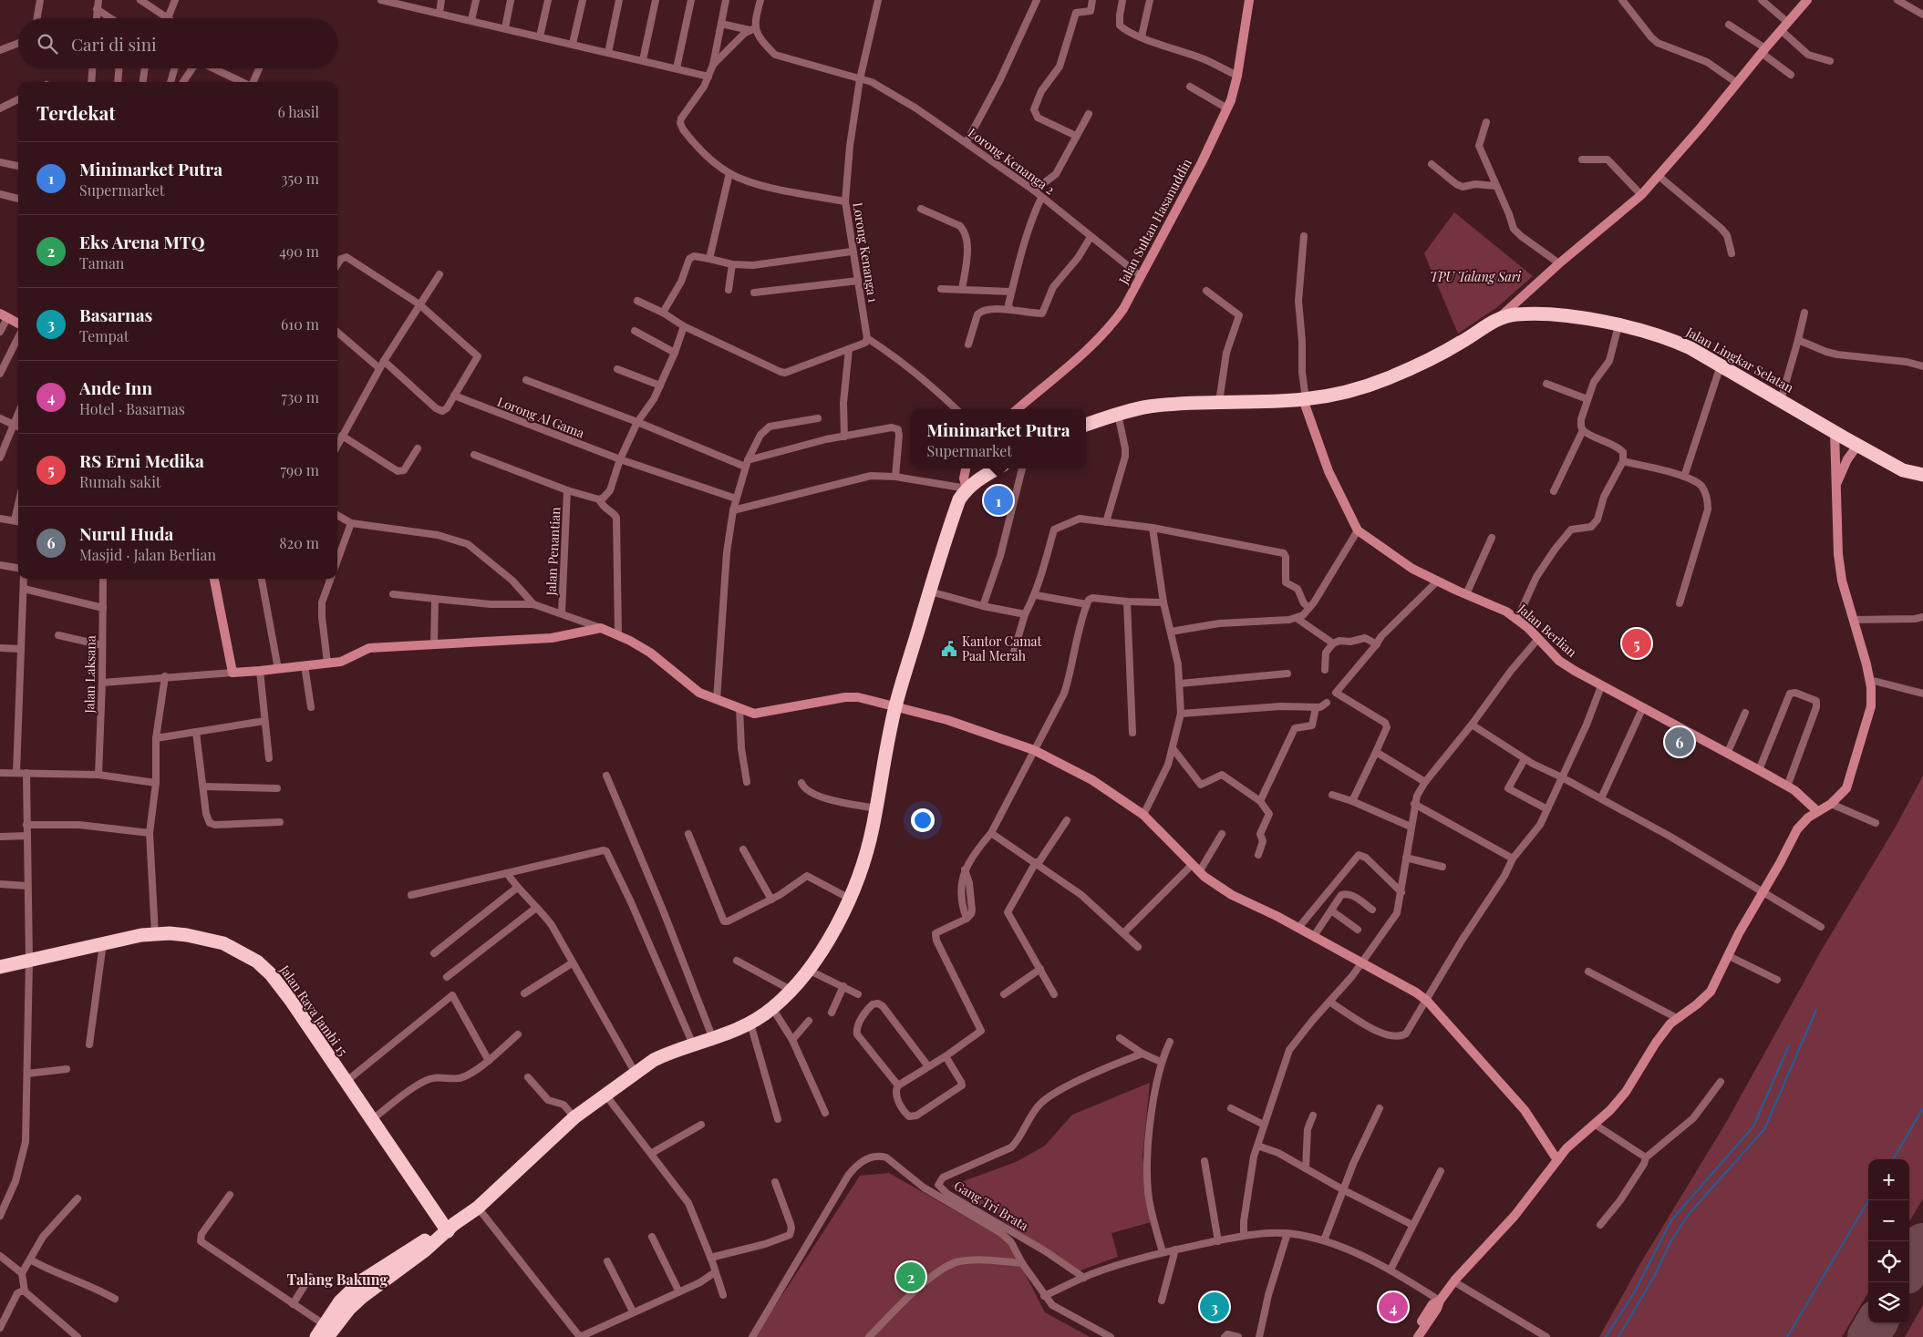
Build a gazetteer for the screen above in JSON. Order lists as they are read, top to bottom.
{
  "streets": {
    "highway": ["Jalan Lingkar Selatan", "Jalan Raya Jambi 15"],
    "street": [
      "Lorong Kenanga 2",
      "Jalan Sultan Hasanuddin",
      "Lorong Kenanga 1",
      "Lorong Al Gama",
      "Jalan Penantian",
      "Jalan Berlian",
      "Jalan Laksana",
      "Gang Tri Brata"
    ]
  },
  "crossings": [
    ["Lorong Kenanga 2", "Jalan Sultan Hasanuddin"],
    ["Lorong Kenanga 2", "Lorong Kenanga 1"]
  ],
  "districts": ["Talang Bakung"],
  "parks": ["TPU Talang Sari"],
  "places": {
    "public building": ["Kantor Camat Paal Merah"]
  },
  "page": {
    "search": "Cari di sini",
    "heading": ["Terdekat", "6 hasil"],
    "list": [
      {
        "mark": "1",
        "name": "Minimarket Putra",
        "note": "Supermarket",
        "value": "350 m"
      },
      {
        "mark": "2",
        "name": "Eks Arena MTQ",
        "note": "Taman",
        "value": "490 m"
      },
      {
        "mark": "3",
        "name": "Basarnas",
        "note": "Tempat",
        "value": "610 m"
      },
      {
        "mark": "4",
        "name": "Ande Inn",
        "note": "Hotel · Basarnas",
        "value": "730 m"
      },
      {
        "mark": "5",
        "name": "RS Erni Medika",
        "note": "Rumah sakit",
        "value": "790 m"
      },
      {
        "mark": "6",
        "name": "Nurul Huda",
        "note": "Masjid · Jalan Berlian",
        "value": "820 m"
      }
    ],
    "popup": ["Minimarket Putra", "Supermarket"],
    "pins": [
      "1",
      "5",
      "6",
      "2",
      "3",
      "4"
    ],
    "map_buttons": ["+", "−"]
  }
}
